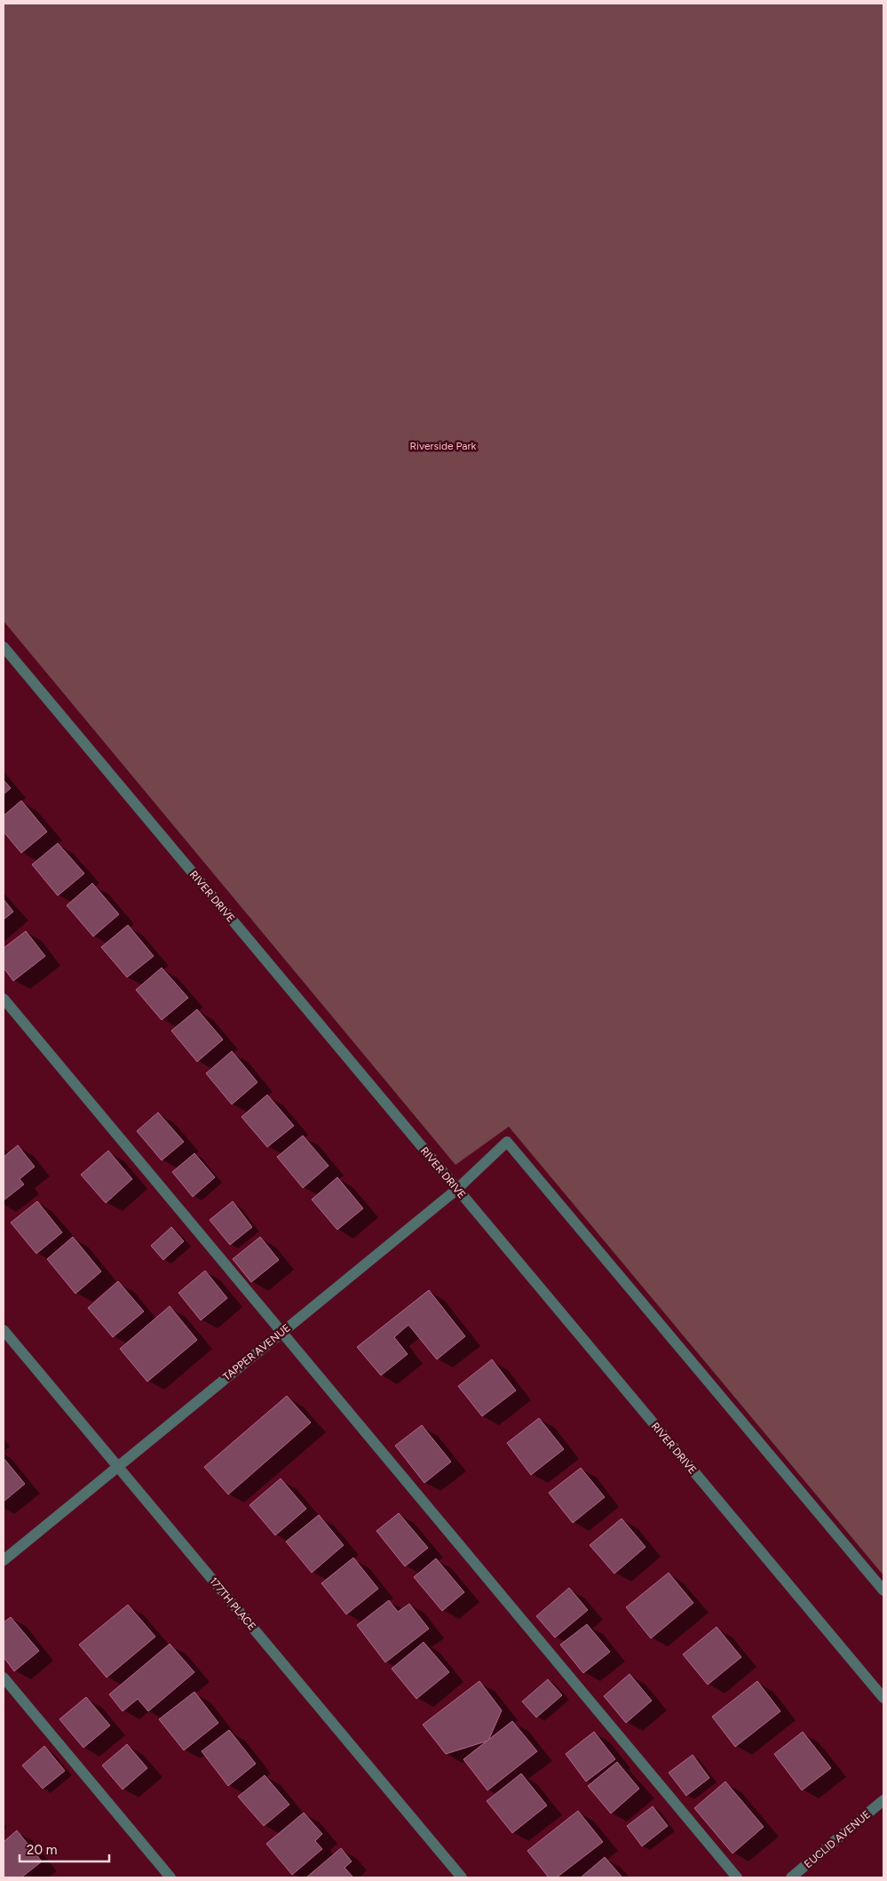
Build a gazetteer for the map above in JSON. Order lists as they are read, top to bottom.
{
  "streets": {
    "street": [
      "RIVER DRIVE",
      "TAPPER AVENUE",
      "177TH PLACE",
      "EUCLID AVENUE"
    ]
  },
  "crossings": [
    ["RIVER DRIVE", "TAPPER AVENUE"],
    ["TAPPER AVENUE", "177TH PLACE"]
  ],
  "parks": ["Riverside Park"],
  "scale_bar": "20 m"
}
